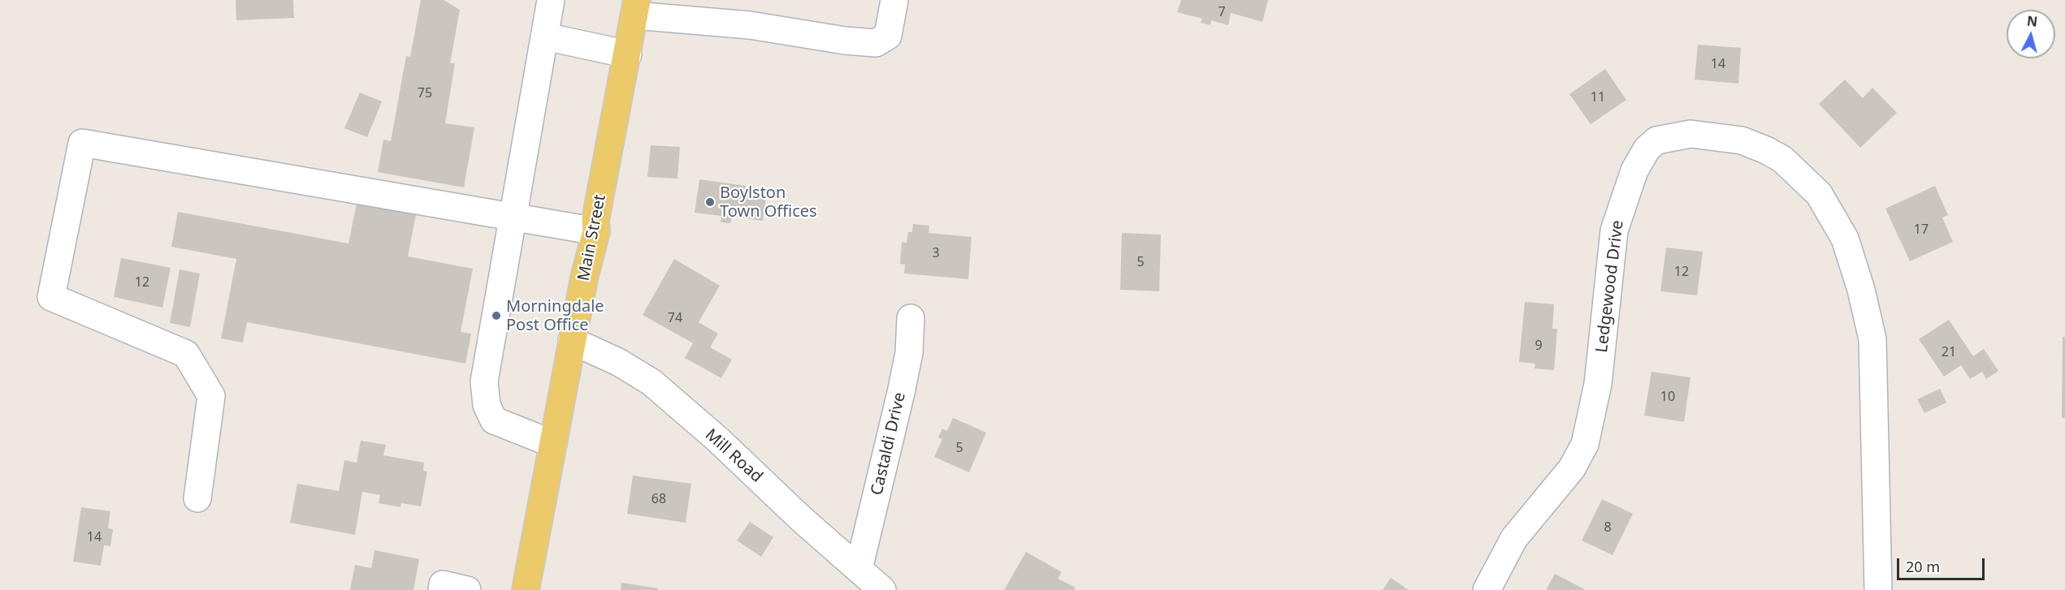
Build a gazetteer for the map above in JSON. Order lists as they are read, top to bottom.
{
  "streets": {
    "main road": ["Main Street"],
    "street": ["Ledgewood Drive", "Castaldi Drive", "Mill Road"]
  },
  "crossings": [
    ["Main Street", "Mill Road"],
    ["Castaldi Drive", "Mill Road"]
  ],
  "places": ["Boylston Town Offices", "Morningdale Post Office"],
  "house_numbers": [
    "7",
    "14",
    "75",
    "11",
    "17",
    "3",
    "5",
    "12",
    "12",
    "74",
    "9",
    "21",
    "10",
    "5",
    "68",
    "8",
    "14"
  ],
  "scale_bar": "20 m",
  "north": "top"
}
